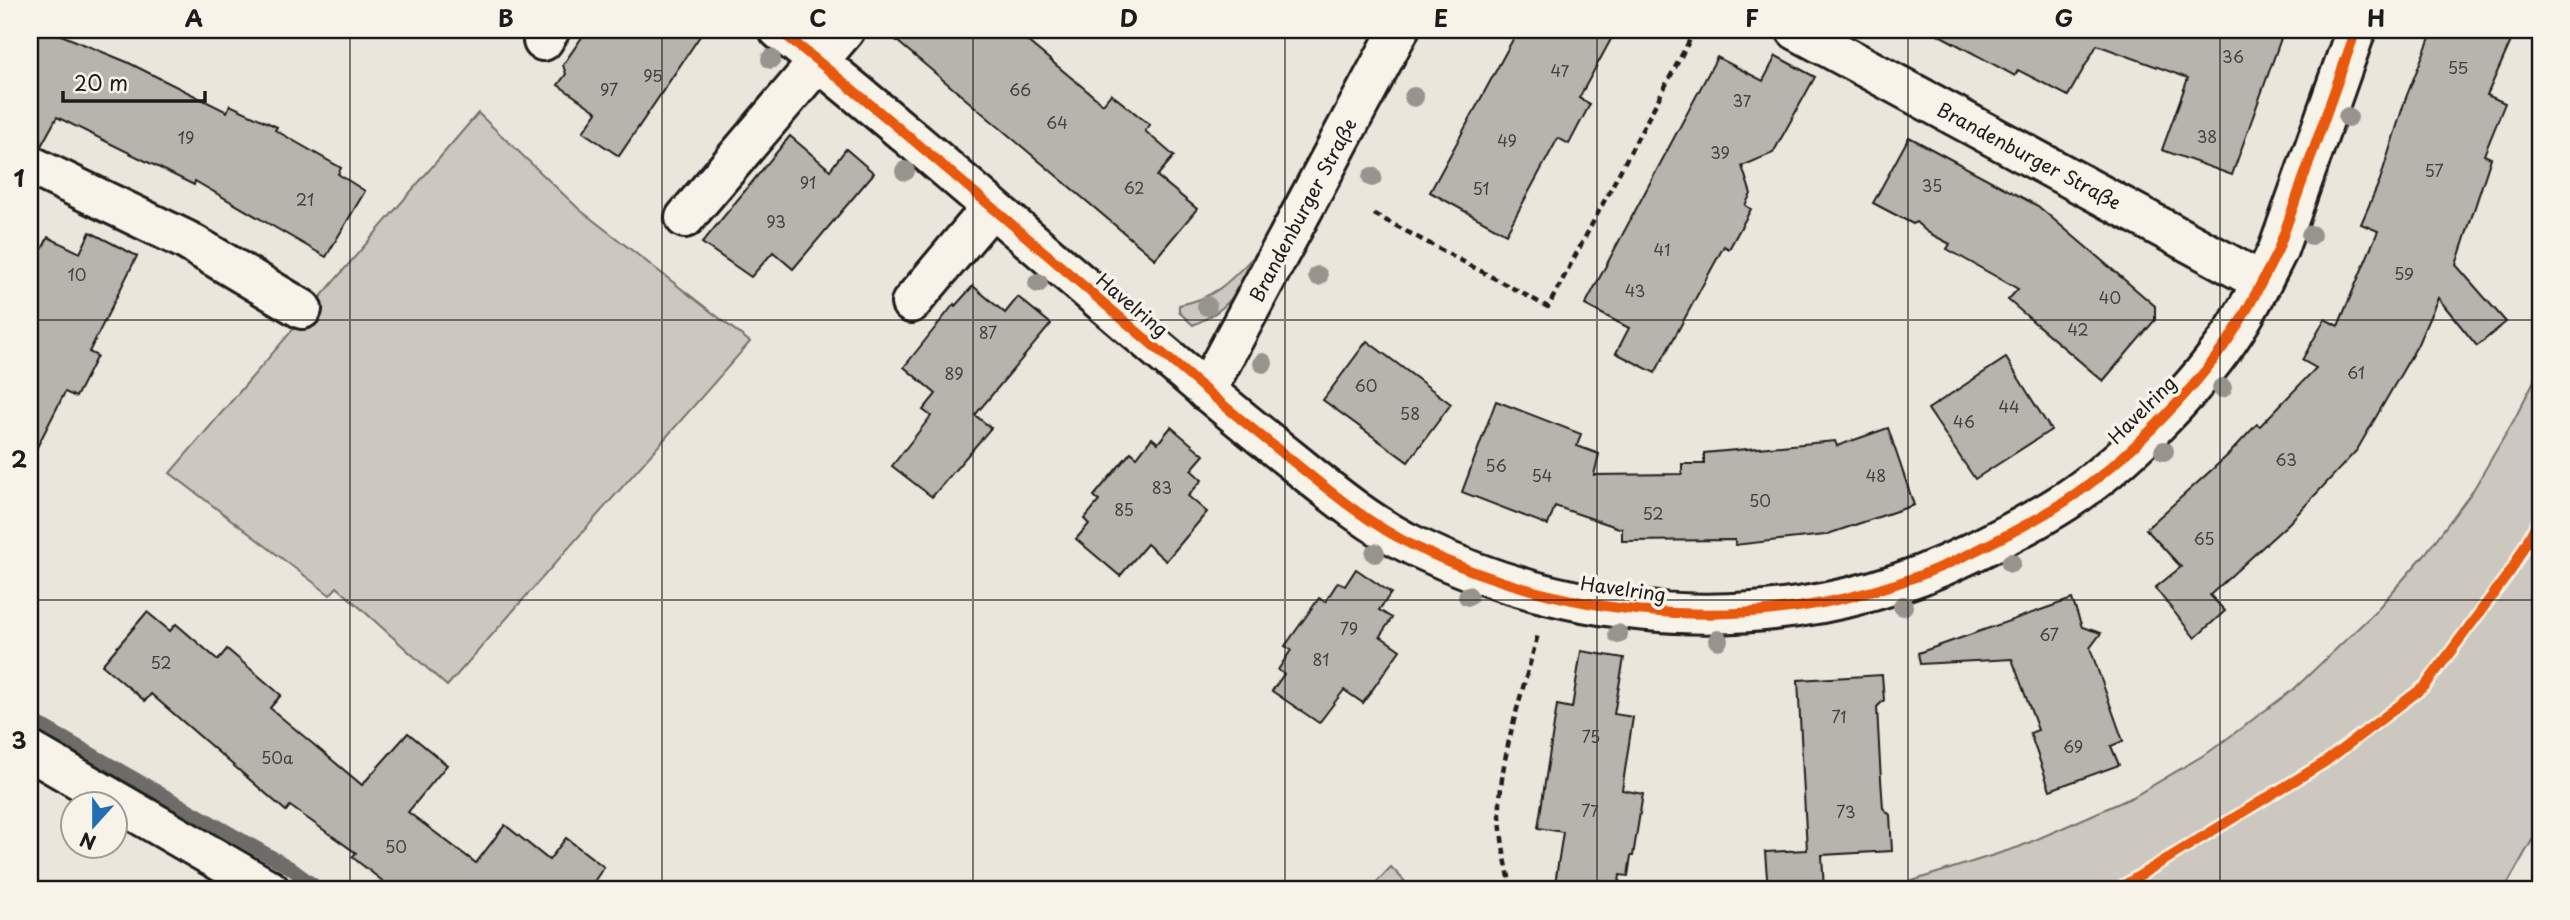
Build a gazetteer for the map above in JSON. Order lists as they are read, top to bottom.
{
  "streets": {
    "street": ["Brandenburger Straße", "Havelring"]
  },
  "crossings": [
    ["Brandenburger Straße", "Havelring"]
  ],
  "house_numbers": [
    "36",
    "55",
    "47",
    "95",
    "97",
    "66",
    "37",
    "64",
    "38",
    "19",
    "49",
    "39",
    "57",
    "91",
    "35",
    "62",
    "51",
    "21",
    "93",
    "41",
    "59",
    "10",
    "43",
    "40",
    "42",
    "87",
    "61",
    "89",
    "60",
    "44",
    "58",
    "46",
    "63",
    "56",
    "54",
    "48",
    "83",
    "50",
    "85",
    "52",
    "65",
    "79",
    "67",
    "81",
    "52",
    "71",
    "75",
    "69",
    "50a",
    "77",
    "73",
    "50"
  ],
  "scale_bar": "20 m",
  "north": "bottom",
  "grid": {
    "columns": [
      "A",
      "B",
      "C",
      "D",
      "E",
      "F",
      "G",
      "H"
    ],
    "rows": ["1", "2", "3"]
  }
}
